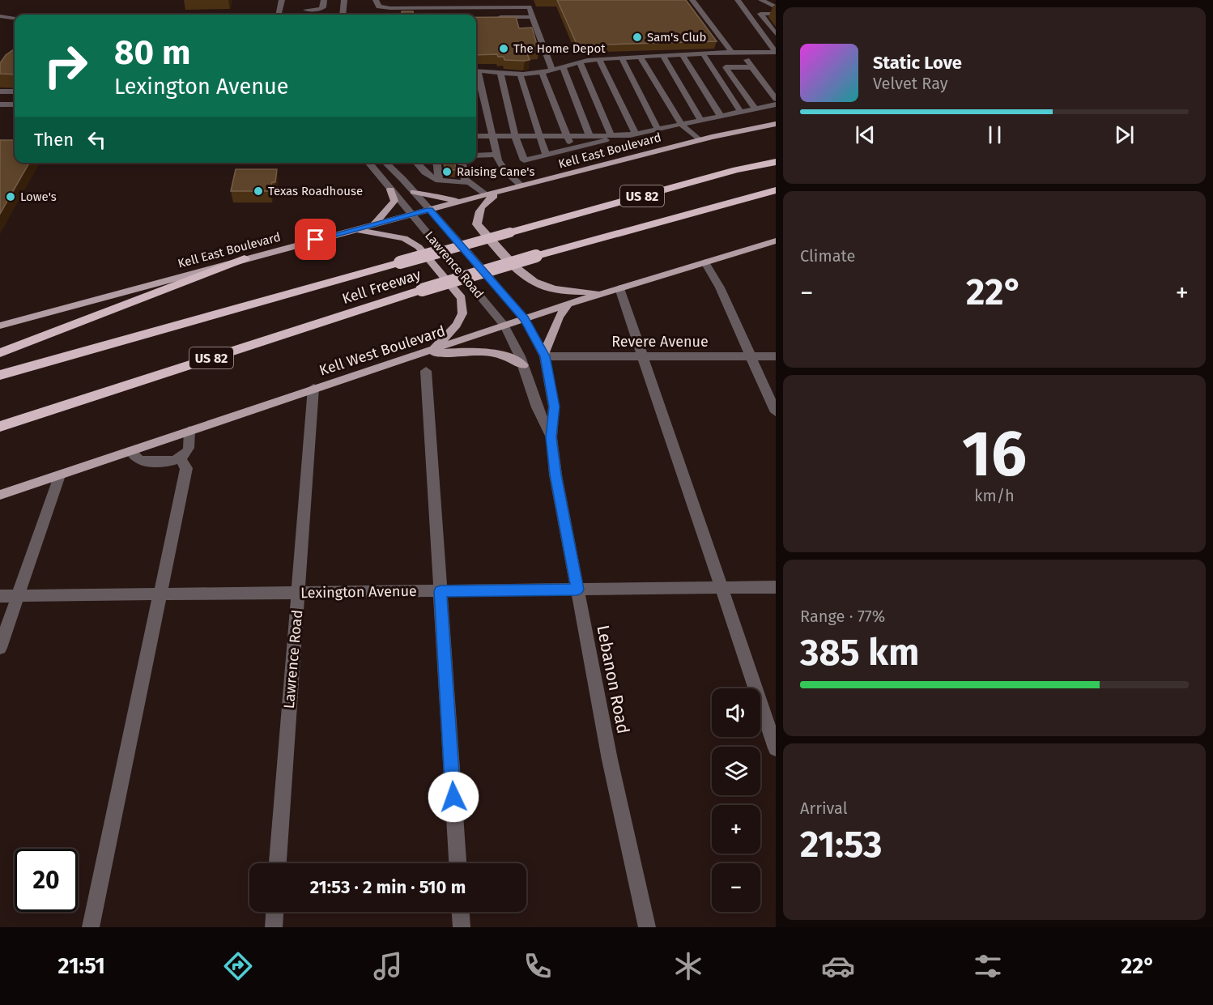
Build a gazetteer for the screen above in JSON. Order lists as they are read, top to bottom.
{
  "streets": {
    "highway": ["US 82", "Kell Freeway"],
    "main road": ["Kell East Boulevard", "Kell West Boulevard"],
    "street": [
      "Lawrence Road",
      "Revere Avenue",
      "Lexington Avenue",
      "Lebanon Road"
    ]
  },
  "crossings": [
    ["Kell East Boulevard", "Lawrence Road"],
    ["Lawrence Road", "Kell West Boulevard"],
    ["Lawrence Road", "Lexington Avenue"],
    ["Lawrence Road", "Lebanon Road"],
    ["Revere Avenue", "Lebanon Road"],
    ["Kell West Boulevard", "Lebanon Road"],
    ["Lexington Avenue", "Lebanon Road"]
  ],
  "places": [
    "Sam's Club",
    "The Home Depot",
    "Raising Cane's",
    "Texas Roadhouse",
    "Lowe's"
  ],
  "page": {
    "turn": ["80 m", "Lexington Avenue"],
    "song": ["Static Love", "Velvet Ray"],
    "then": "Then",
    "tile": [
      "Climate",
      ["16", "km/h"],
      ["Range · 77%", "385 km"],
      ["Arrival", "21:53"]
    ],
    "heat": ["−", "22°", "+"],
    "map_buttons": ["+", "−"],
    "limit": "20",
    "trip": "21:53 · 2 min · 510 m",
    "tabs": ["21:51", "22°"]
  }
}
